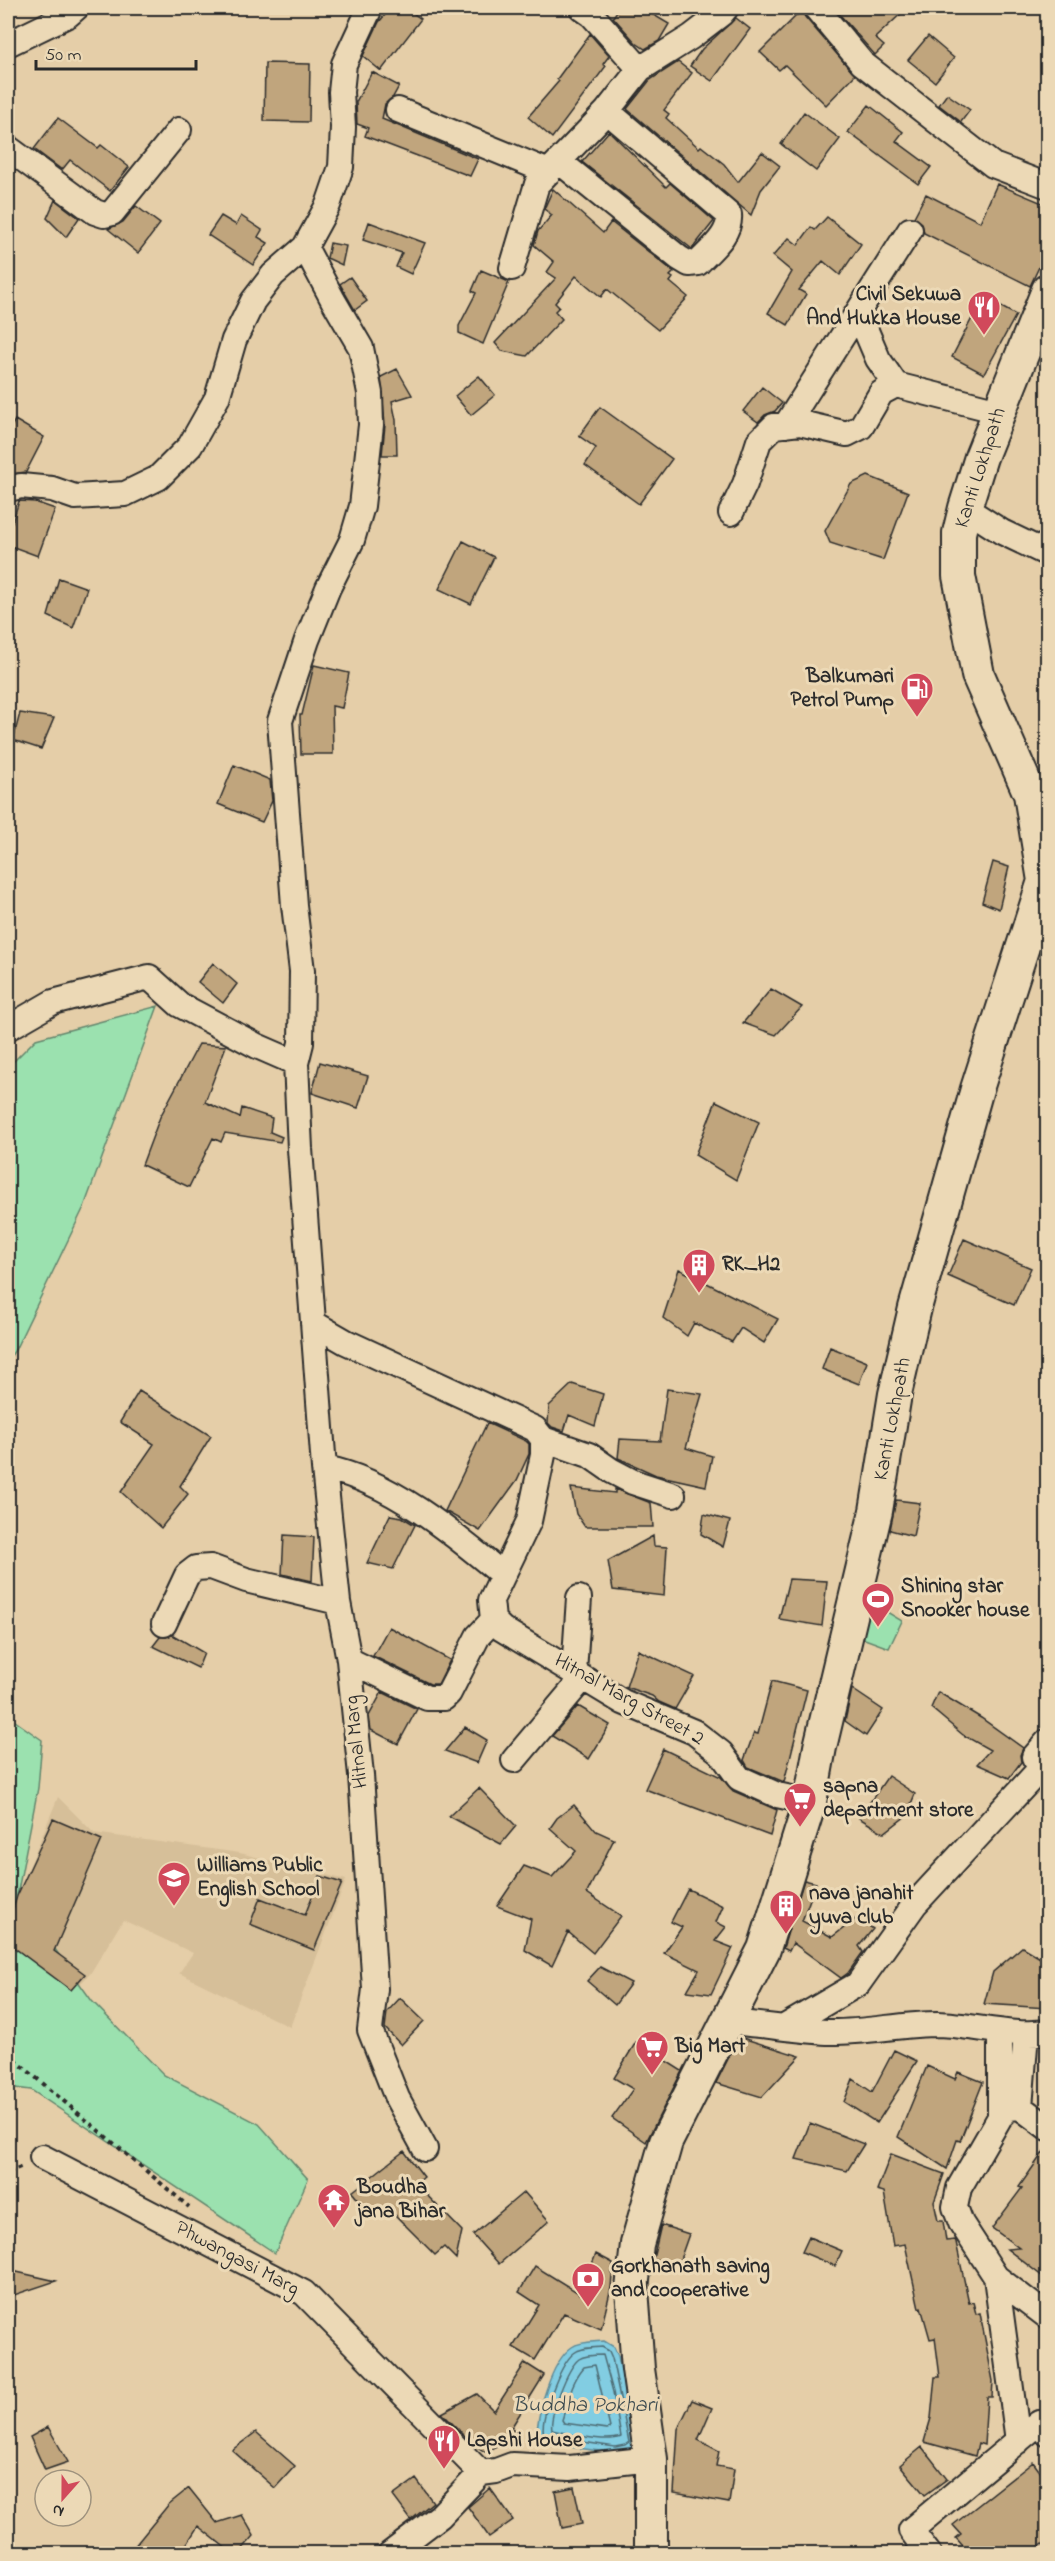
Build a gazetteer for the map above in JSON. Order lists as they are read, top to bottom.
{
  "streets": {
    "main road": ["Kanti Lokhpath"],
    "street": ["Hitnal Marg Street 2", "Hitnal Marg", "Phwangasi Marg"]
  },
  "crossings": [
    ["Kanti Lokhpath", "Hitnal Marg Street 2"]
  ],
  "water": ["Buddha Pokhari"],
  "places": {
    "restaurant": ["Civil Sekuwa And Hukka House", "Lapshi House"],
    "fuel station": ["Balkumari Petrol Pump"],
    "building": ["RK_H2", "nava janahit yuva club"],
    "sports": ["Shining star Snooker house"],
    "supermarket": ["sapna department store", "Big Mart"],
    "school or university": ["Williams Public English School"],
    "temple": ["Boudha jana Bihar"],
    "bank": ["Gorkhanath saving and cooperative"]
  },
  "scale_bar": "50 m",
  "north": "bottom"
}
